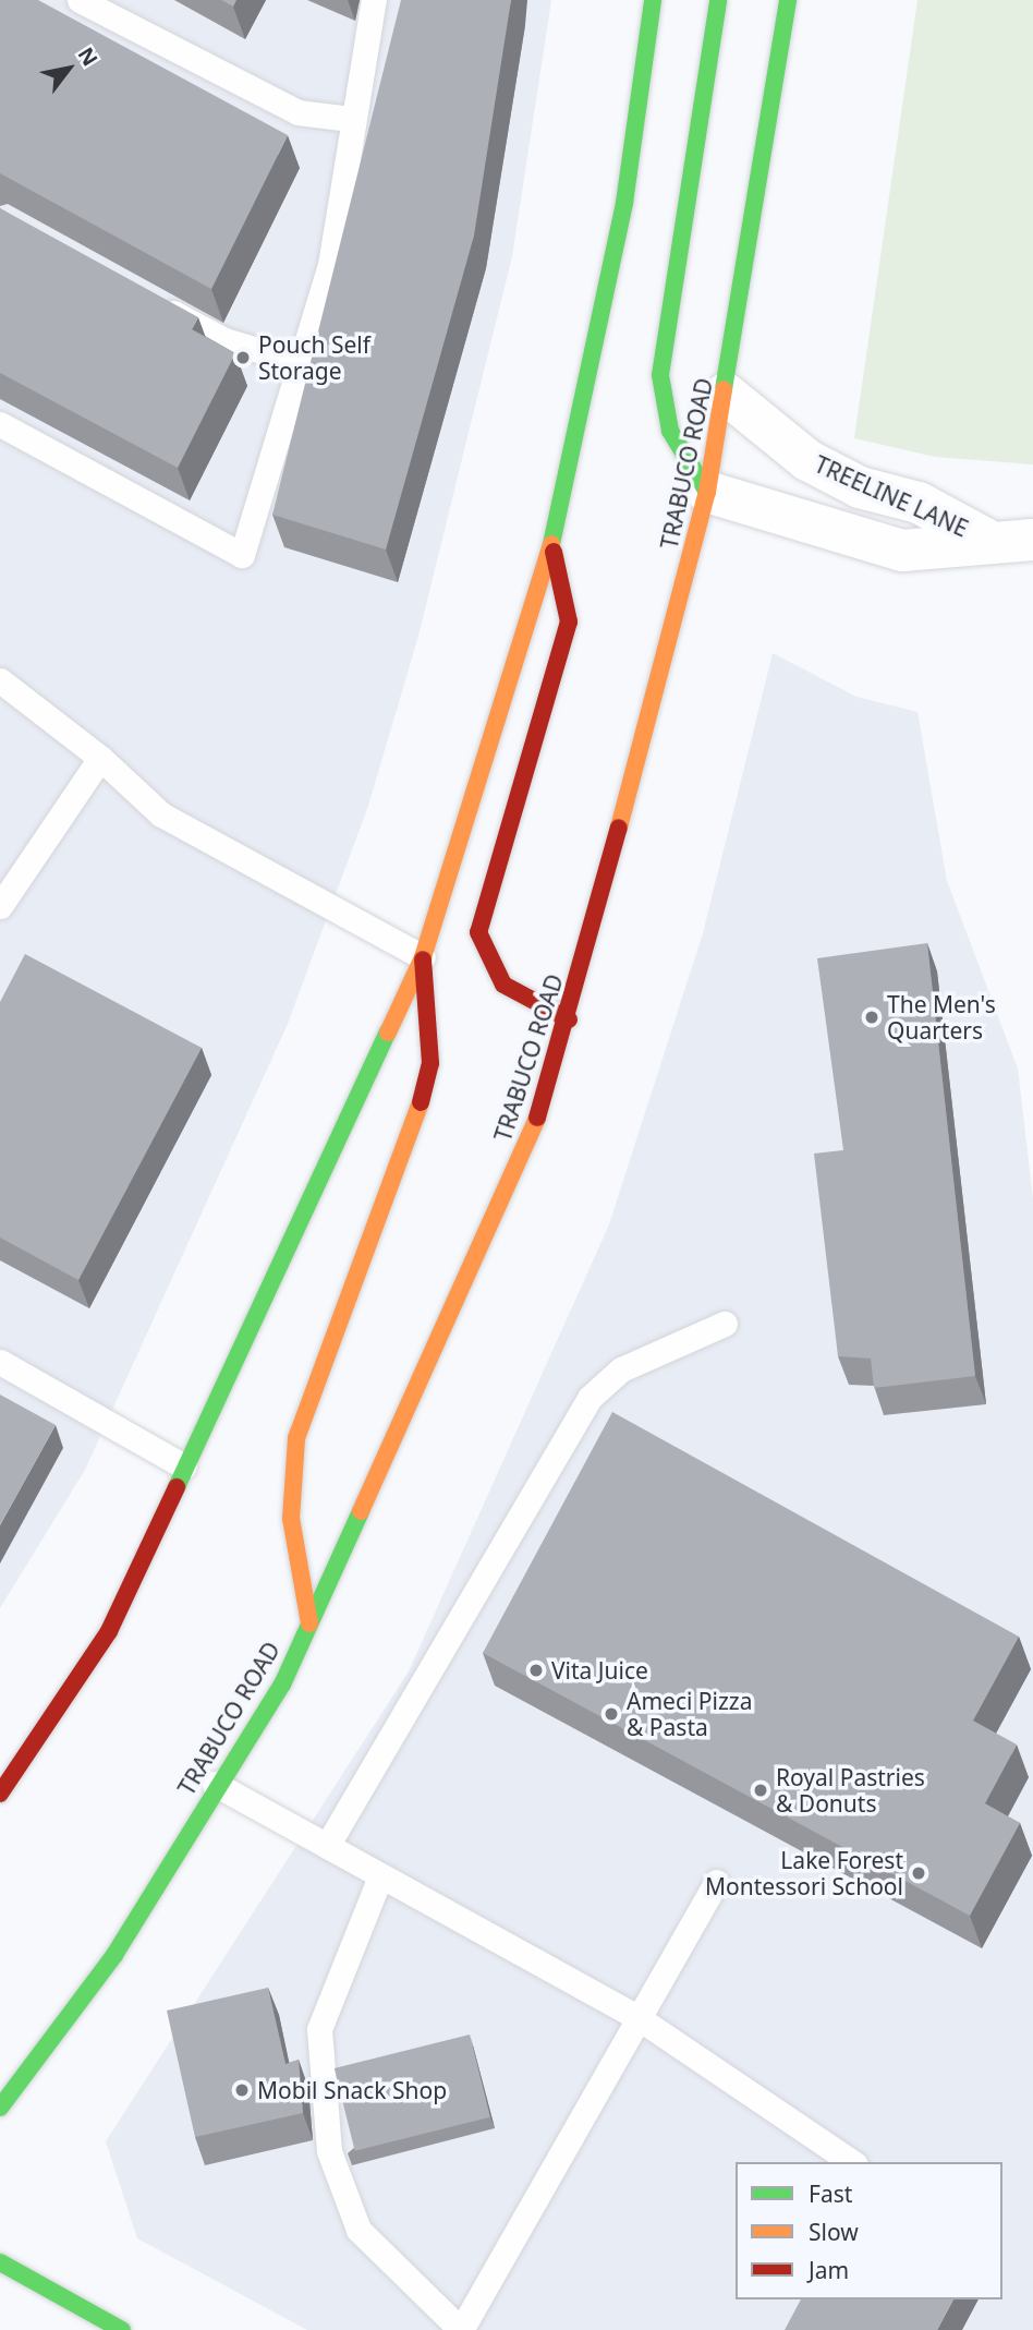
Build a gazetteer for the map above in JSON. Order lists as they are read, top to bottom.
{
  "streets": {
    "main road": ["TRABUCO ROAD"],
    "street": ["TREELINE LANE"]
  },
  "crossings": [
    ["TRABUCO ROAD", "TREELINE LANE"]
  ],
  "places": [
    "Pouch Self Storage",
    "The Men's Quarters",
    "Vita Juice",
    "Ameci Pizza & Pasta",
    "Royal Pastries & Donuts",
    "Lake Forest Montessori School",
    "Mobil Snack Shop"
  ],
  "legend": ["Fast", "Slow", "Jam"],
  "north": "top right"
}
